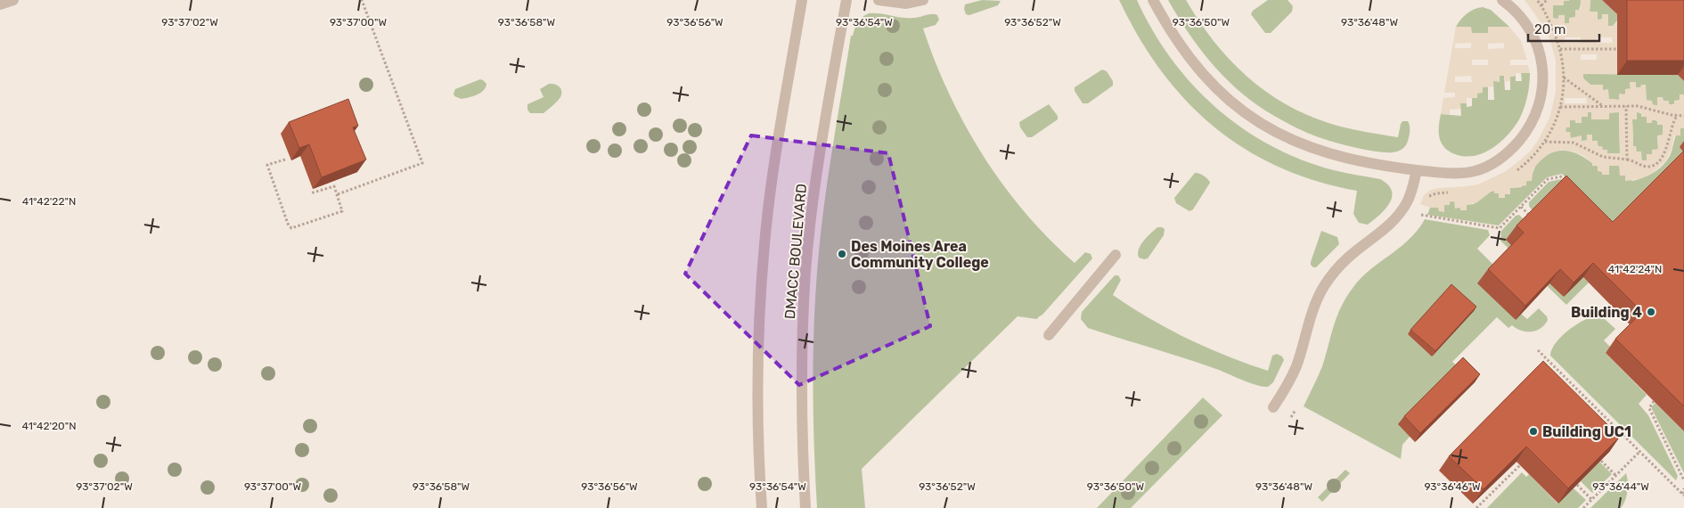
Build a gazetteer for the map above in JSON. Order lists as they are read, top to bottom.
{
  "streets": {
    "street": ["DMACC BOULEVARD"]
  },
  "places": ["Des Moines Area Community College", "Building 4", "Building UC1"],
  "scale_bar": "20 m",
  "coordinates": [
    "93°36'50\"W",
    "93°37'02\"W",
    "93°37'00\"W",
    "93°36'58\"W",
    "93°36'56\"W",
    "93°36'54\"W",
    "93°36'52\"W",
    "93°36'48\"W",
    "41°42'22\"N",
    "41°42'24\"N",
    "41°42'20\"N",
    "93°36'46\"W",
    "93°36'44\"W"
  ]
}
